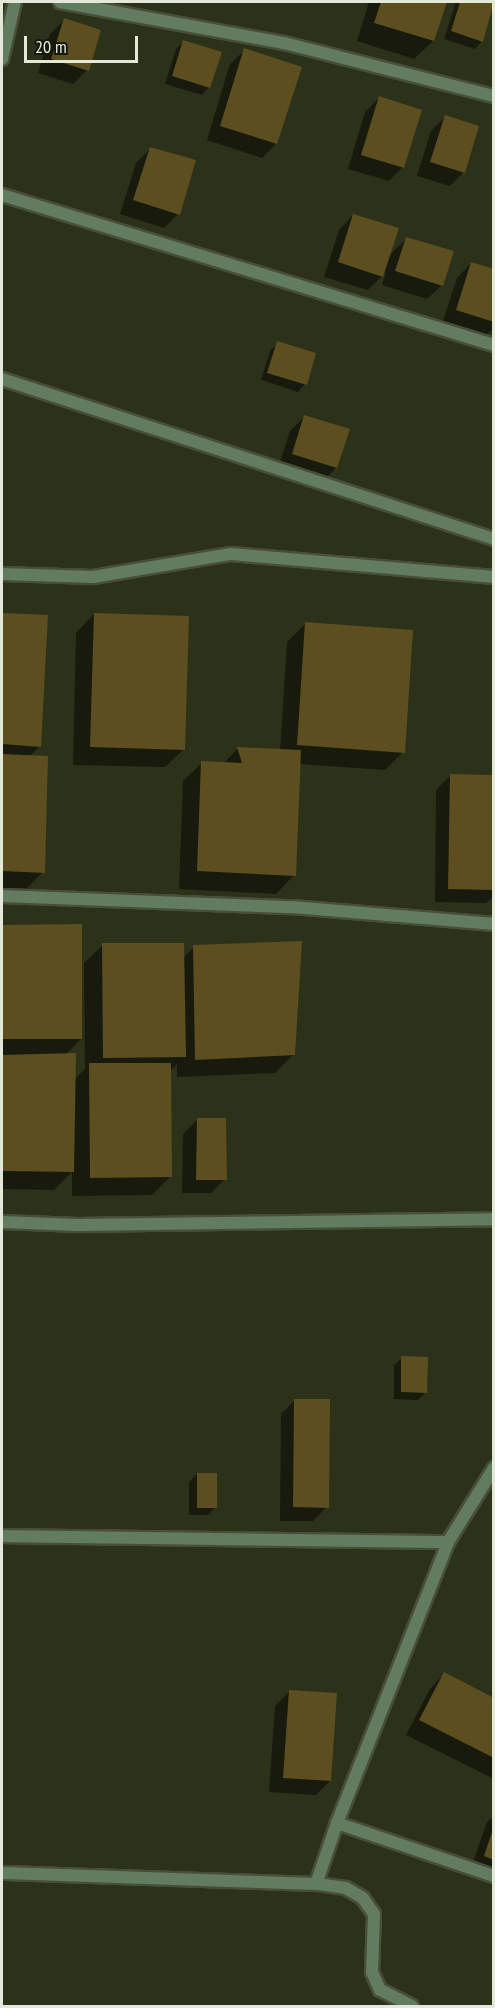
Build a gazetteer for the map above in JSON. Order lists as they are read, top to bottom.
{
  "scale_bar": "20 m"
}
